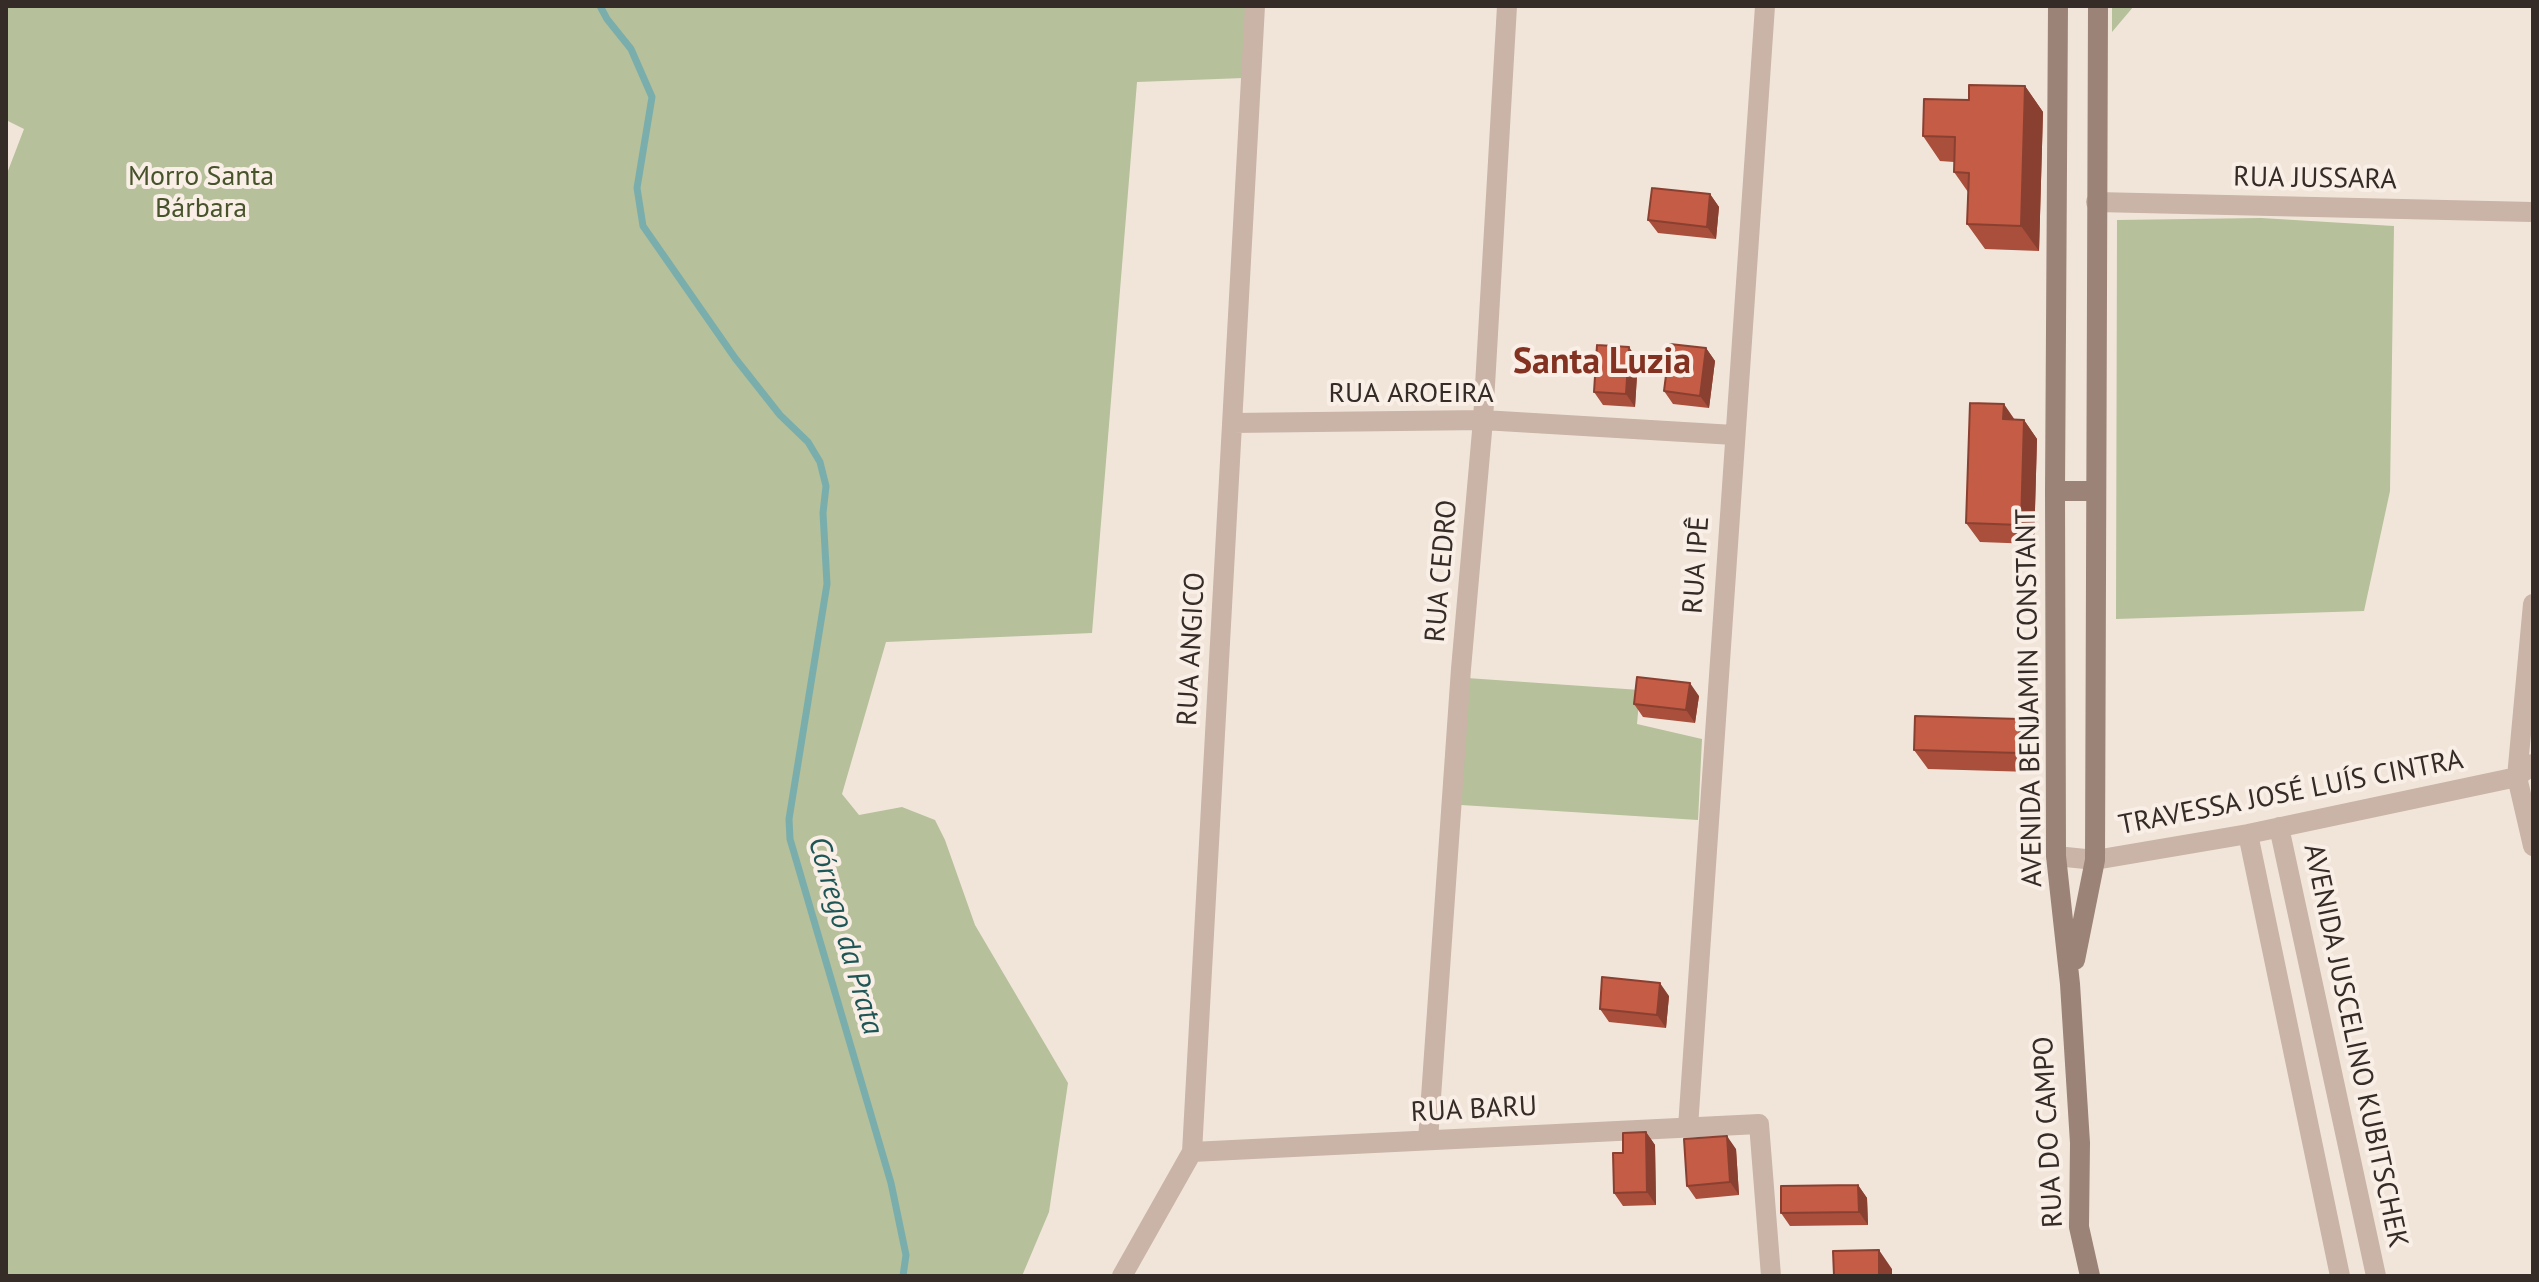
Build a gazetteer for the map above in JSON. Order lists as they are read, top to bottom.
{
  "streets": {
    "street": [
      "RUA JUSSARA",
      "RUA AROEIRA",
      "RUA IPÊ",
      "RUA CEDRO",
      "RUA ANGICO",
      "AVENIDA BENJAMIN CONSTANT",
      "TRAVESSA JOSÉ LUÍS CINTRA",
      "AVENIDA JUSCELINO KUBITSCHEK",
      "RUA BARU",
      "RUA DO CAMPO"
    ]
  },
  "crossings": [
    ["RUA JUSSARA", "AVENIDA BENJAMIN CONSTANT"],
    ["RUA AROEIRA", "RUA IPÊ"],
    ["RUA AROEIRA", "RUA CEDRO"],
    ["RUA AROEIRA", "RUA ANGICO"],
    ["RUA IPÊ", "RUA BARU"],
    ["RUA CEDRO", "RUA BARU"],
    ["RUA ANGICO", "RUA BARU"],
    ["AVENIDA BENJAMIN CONSTANT", "TRAVESSA JOSÉ LUÍS CINTRA"],
    ["AVENIDA BENJAMIN CONSTANT", "RUA DO CAMPO"],
    ["TRAVESSA JOSÉ LUÍS CINTRA", "AVENIDA JUSCELINO KUBITSCHEK"]
  ],
  "districts": ["Santa Luzia"],
  "water": ["Córrego da Prata"],
  "parks": ["Morro Santa Bárbara"]
}
